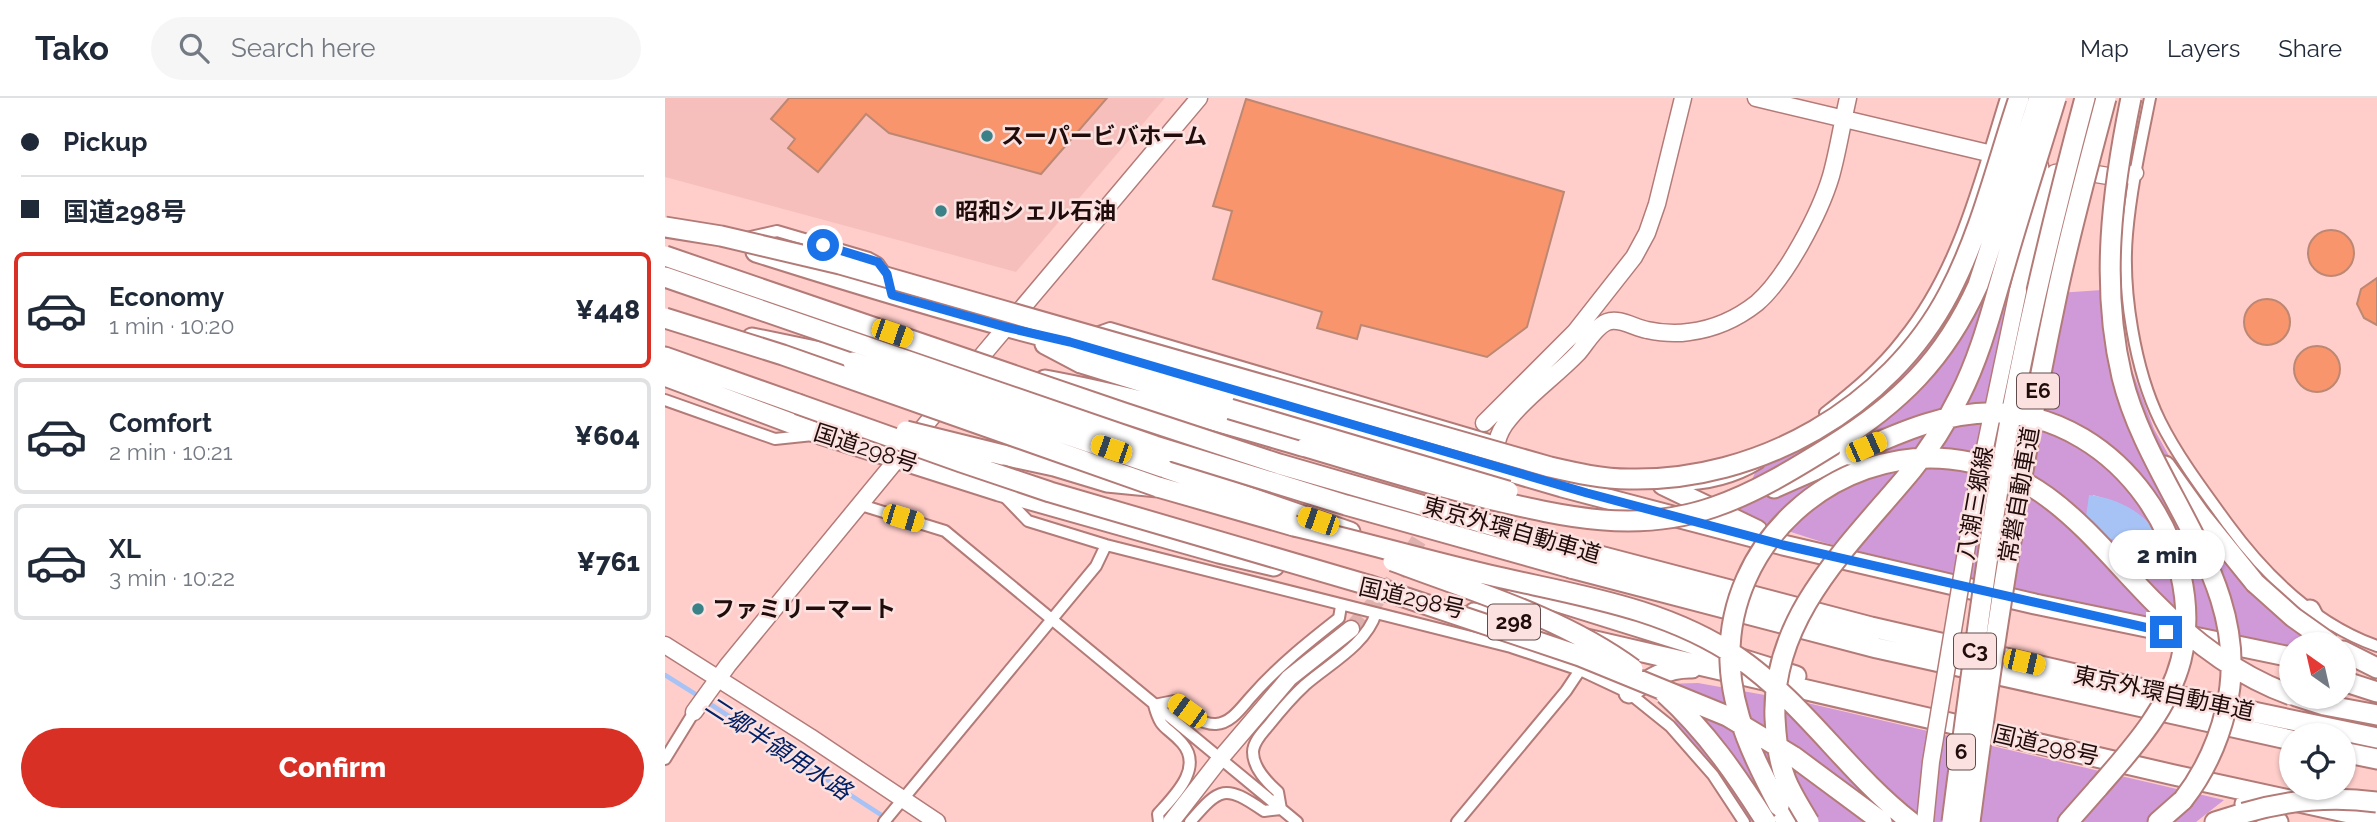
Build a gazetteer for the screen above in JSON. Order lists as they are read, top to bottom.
{
  "streets": {
    "highway": [
      "E6",
      "国道298号",
      "常磐自動車道",
      "東京外環自動車道",
      "298",
      "C3",
      "6"
    ],
    "street": ["八潮三郷線"]
  },
  "crossings": [
    ["常磐自動車道", "6"]
  ],
  "water": ["二郷半領用水路"],
  "places": ["スーパービバホーム", "昭和シェル石油", "ファミリーマート"],
  "north": "top left",
  "page": {
    "header": "Tako",
    "search": "Search here",
    "nav": ["Map", "Layers", "Share"],
    "banner": ["Pickup", "国道298号"],
    "list": [
      {
        "name": "Economy",
        "note": "1 min · 10:20",
        "value": "¥448"
      },
      {
        "name": "Comfort",
        "note": "2 min · 10:21",
        "value": "¥604"
      },
      {
        "name": "XL",
        "note": "3 min · 10:22",
        "value": "¥761"
      }
    ],
    "bubble": "2 min",
    "buttons": "Confirm"
  }
}
